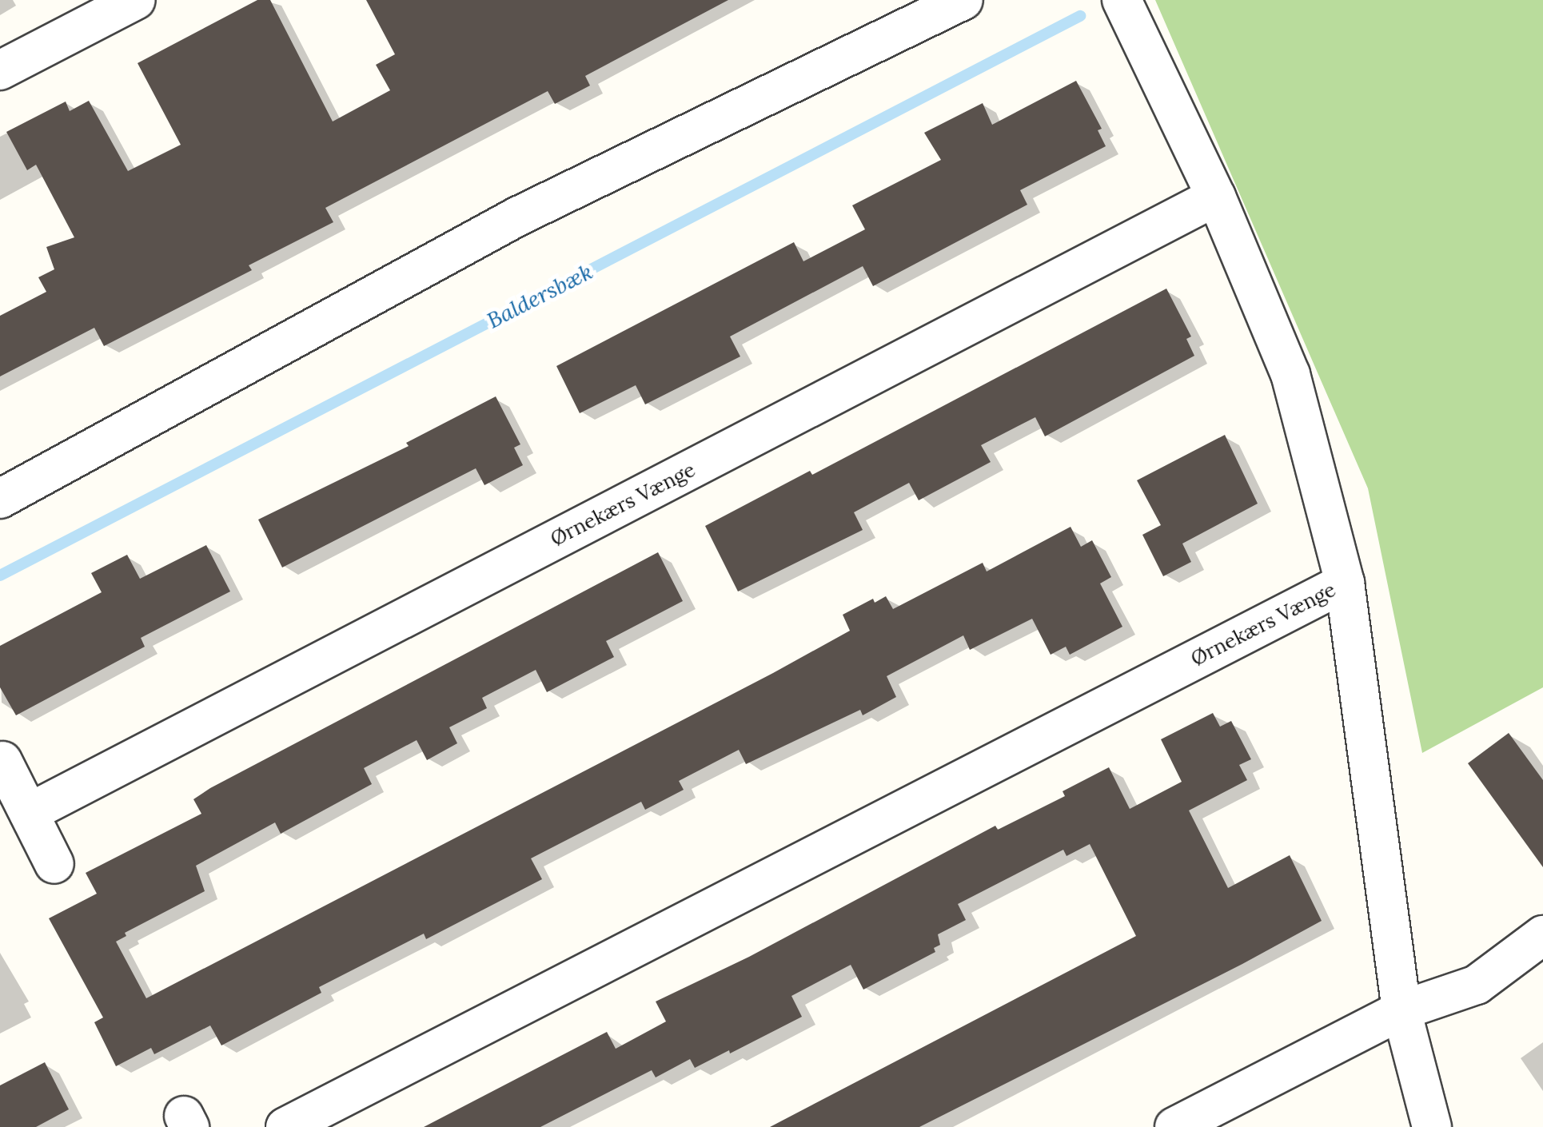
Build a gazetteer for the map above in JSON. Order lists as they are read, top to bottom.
{
  "streets": {
    "street": ["Ørnekærs Vænge"]
  },
  "water": ["Baldersbæk"]
}
